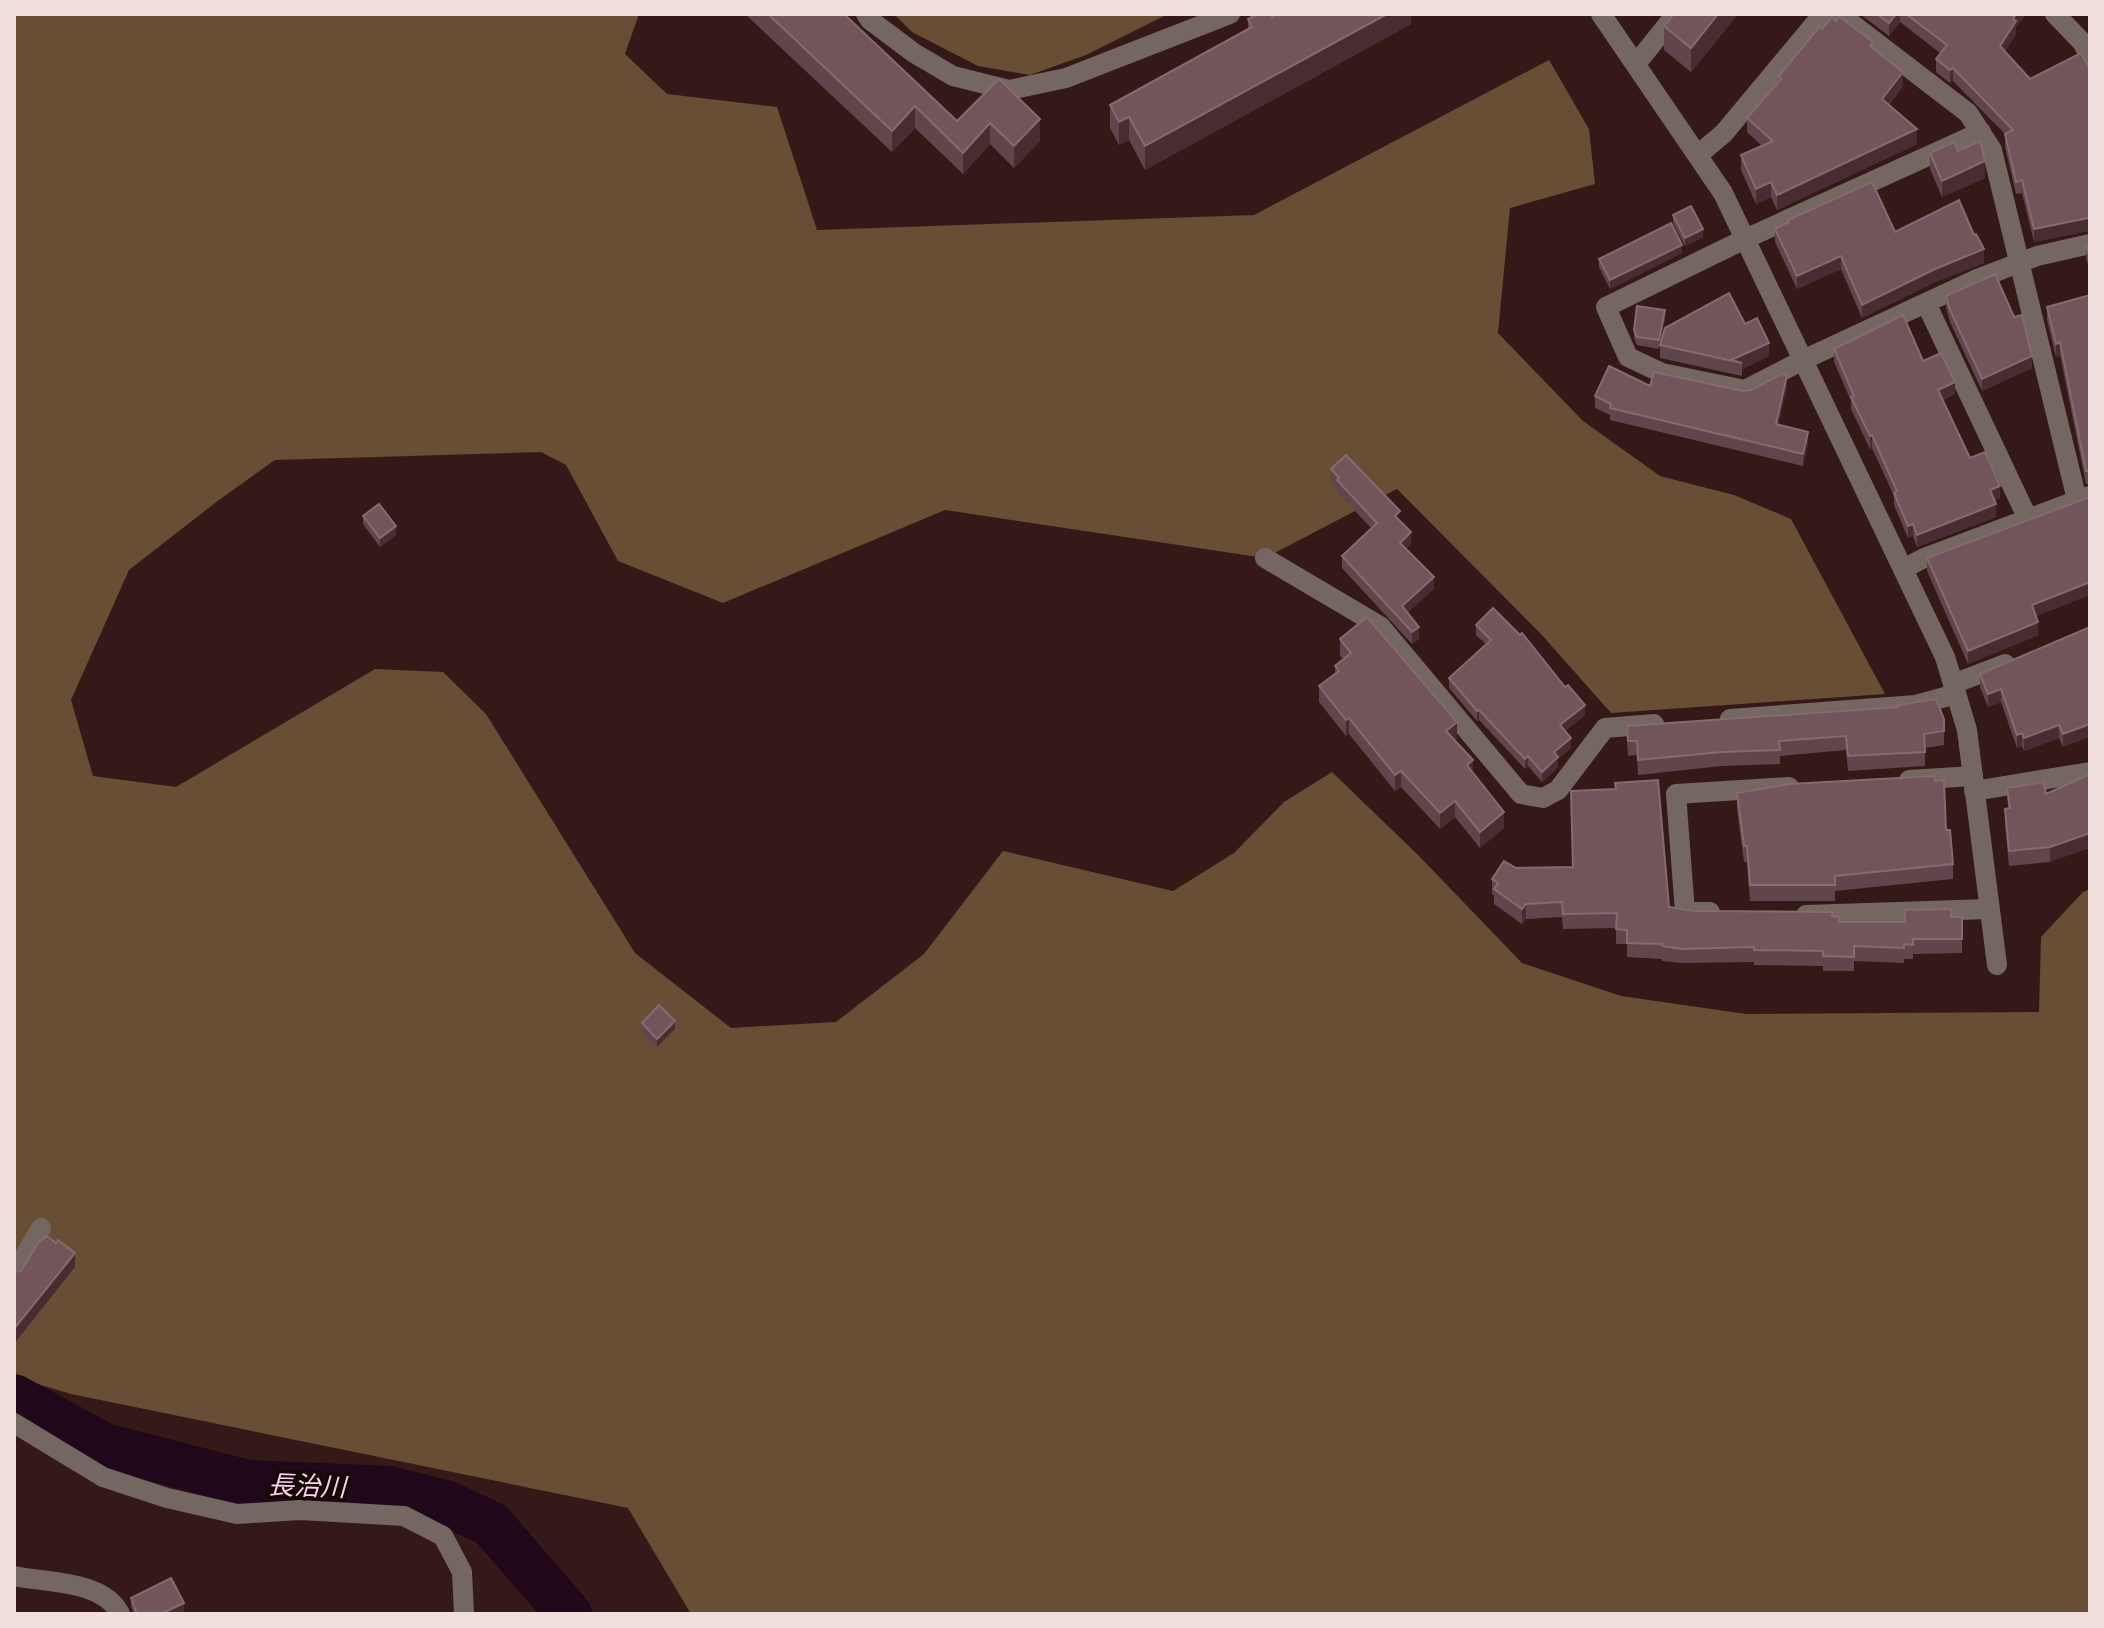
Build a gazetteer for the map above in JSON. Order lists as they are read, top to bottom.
{
  "water": ["長治川"]
}
